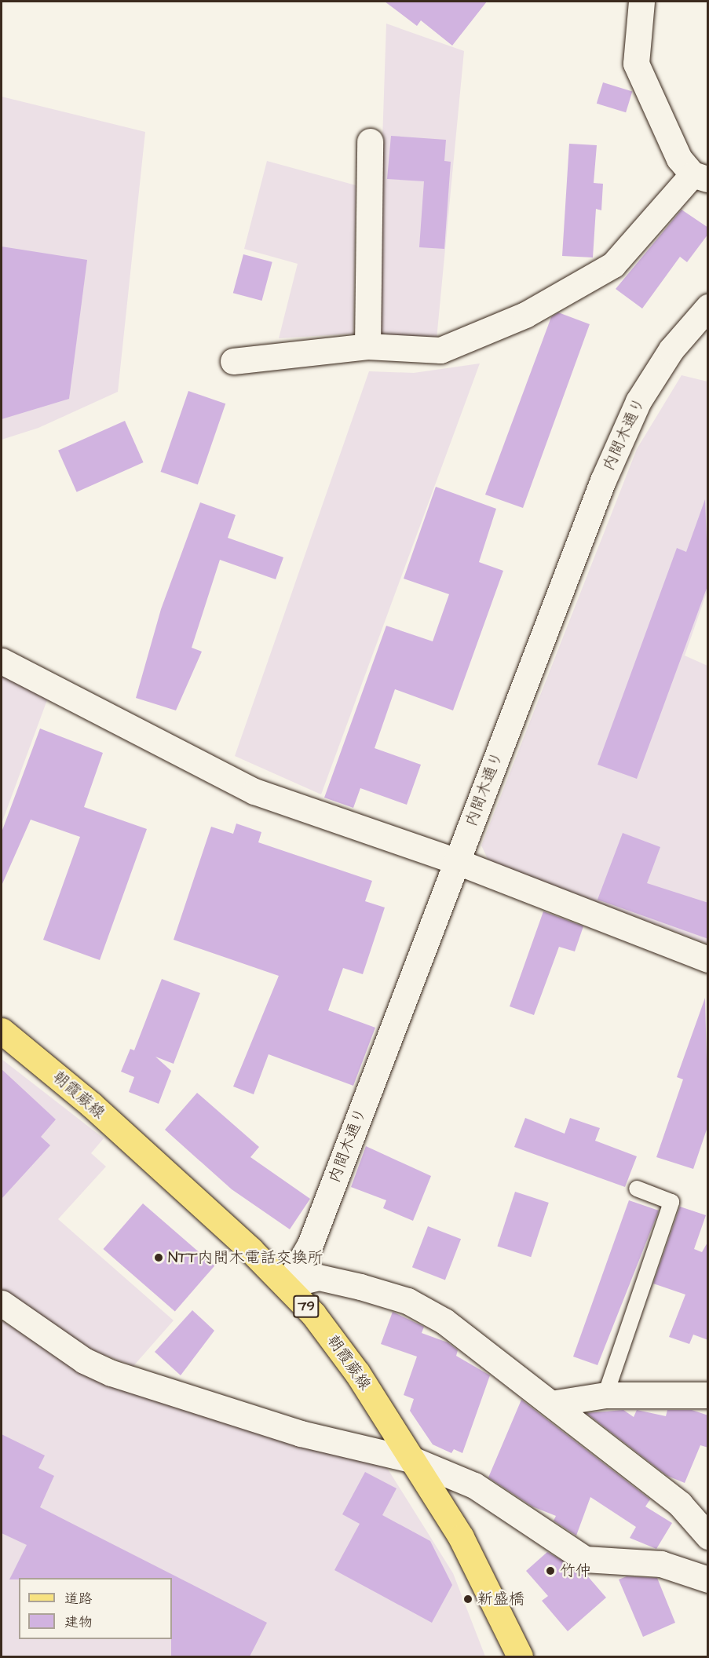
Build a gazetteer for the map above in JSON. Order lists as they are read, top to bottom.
{
  "streets": {
    "main road": ["朝霞蕨線", "79"],
    "street": ["内間木通り"]
  },
  "crossings": [
    ["内間木通り", "朝霞蕨線"]
  ],
  "places": ["NTT内間木電話交換所", "竹仲", "新盛橋"],
  "legend": ["道路", "建物"]
}
